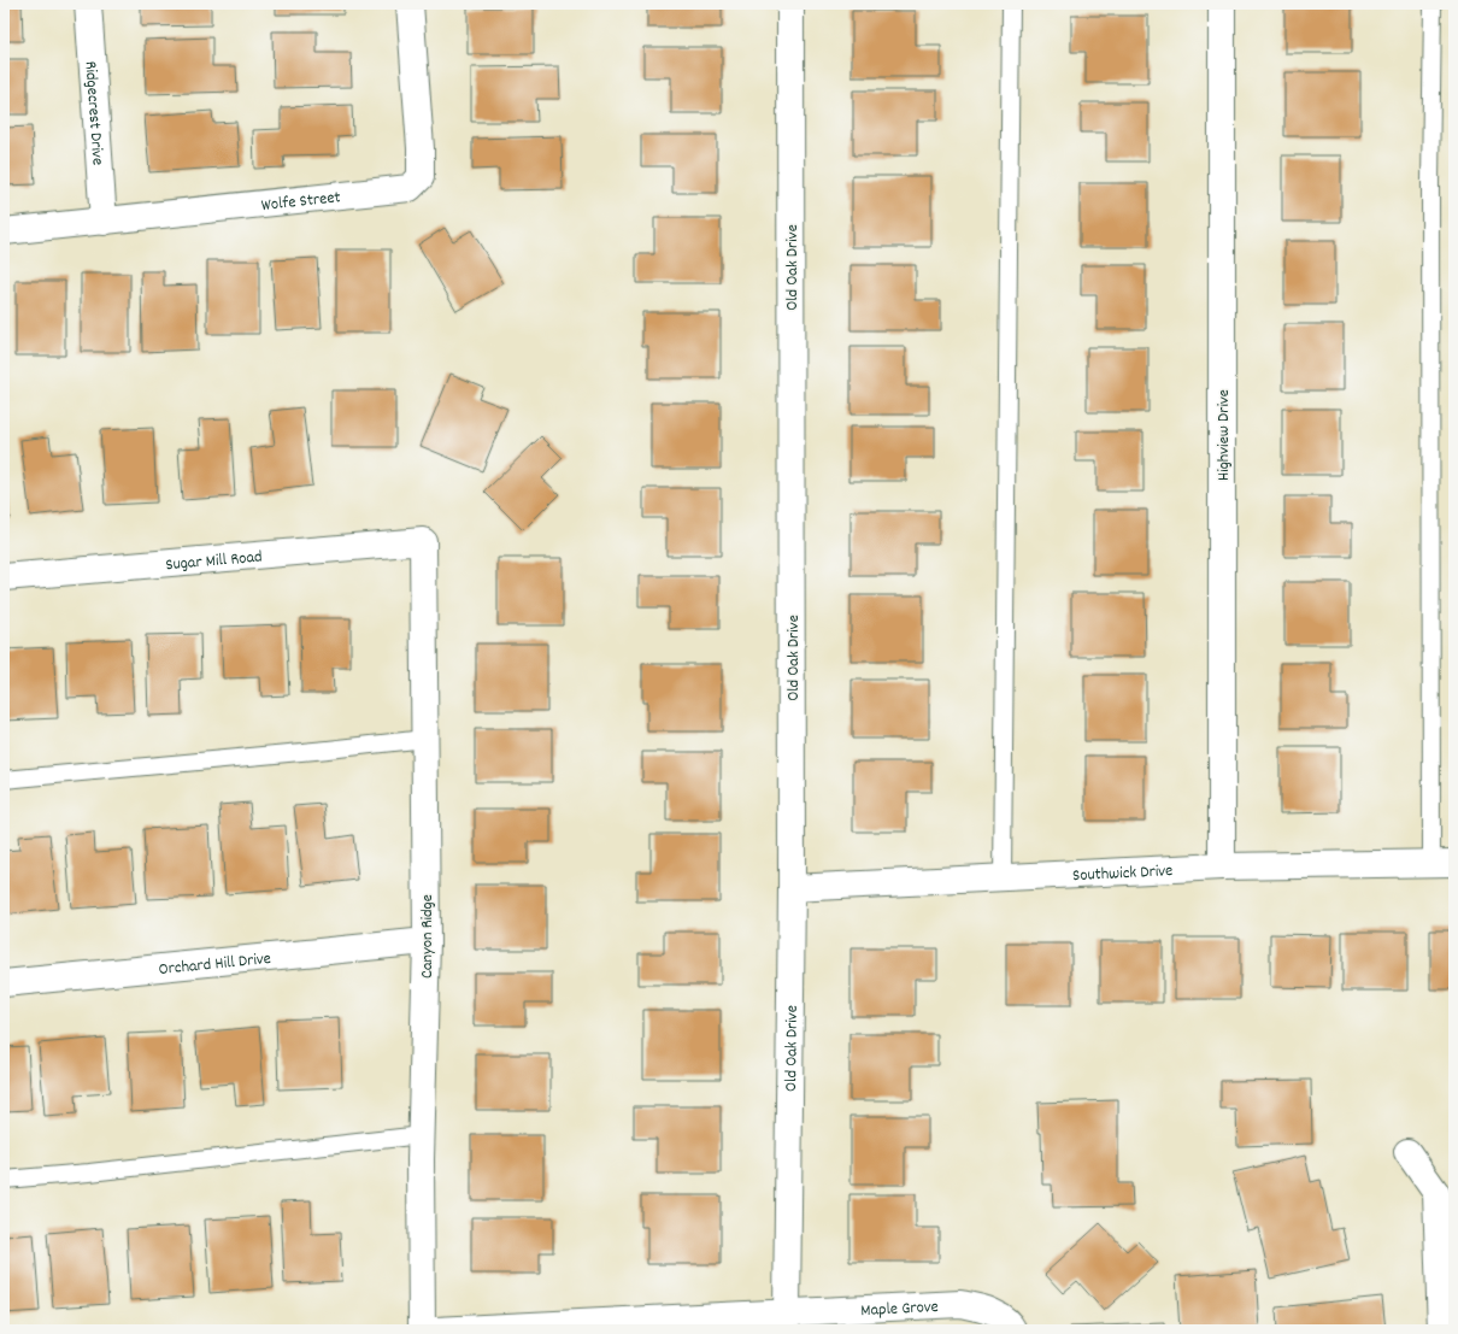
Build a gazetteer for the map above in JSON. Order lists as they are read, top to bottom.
{
  "streets": {
    "street": [
      "Ridgecrest Drive",
      "Wolfe Street",
      "Old Oak Drive",
      "Highview Drive",
      "Sugar Mill Road",
      "Southwick Drive",
      "Canyon Ridge",
      "Orchard Hill Drive",
      "Maple Grove"
    ]
  },
  "crossings": [
    ["Ridgecrest Drive", "Wolfe Street"],
    ["Old Oak Drive", "Southwick Drive"],
    ["Old Oak Drive", "Maple Grove"],
    ["Highview Drive", "Southwick Drive"],
    ["Sugar Mill Road", "Canyon Ridge"],
    ["Canyon Ridge", "Orchard Hill Drive"]
  ]
}
